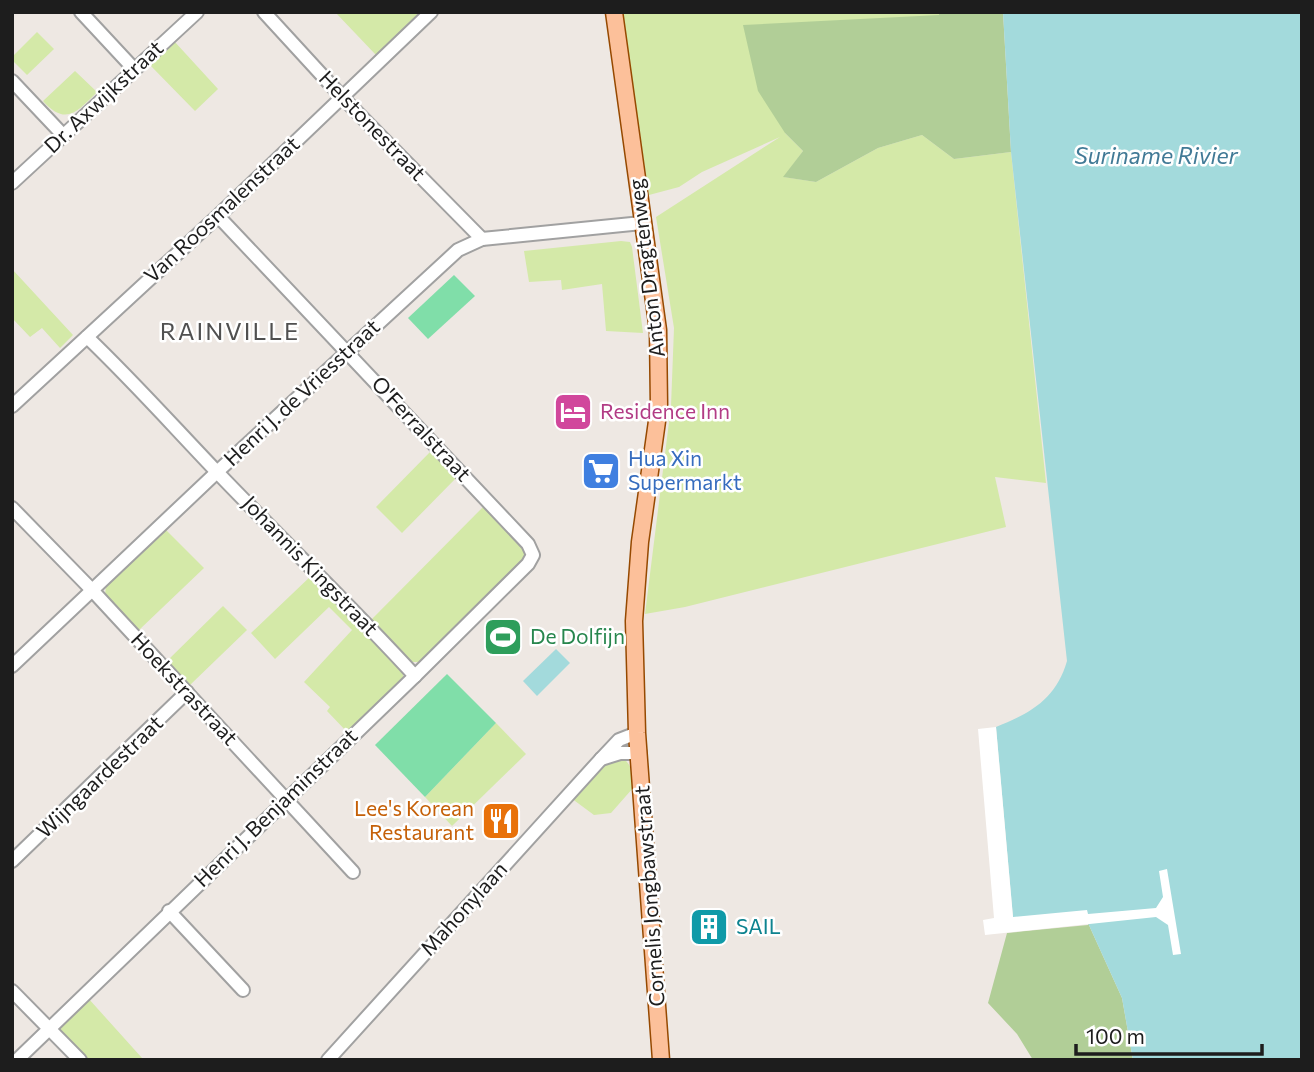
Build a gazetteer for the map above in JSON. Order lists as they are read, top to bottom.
{
  "streets": {
    "main road": ["Anton Dragtenweg", "Cornelis Jongbawstraat"],
    "street": [
      "Dr. Axwijkstraat",
      "Helstonestraat",
      "Van Roosmalenstraat",
      "Henri J. de Vriesstraat",
      "O'Ferralstraat",
      "Johannis Kingstraat",
      "Hoekstrastraat",
      "Wijngaardestraat",
      "Henri J. Benjaminstraat",
      "Mahonylaan"
    ]
  },
  "crossings": [
    ["Helstonestraat", "Van Roosmalenstraat"],
    ["Helstonestraat", "Henri J. de Vriesstraat"],
    ["Van Roosmalenstraat", "O'Ferralstraat"],
    ["Van Roosmalenstraat", "Johannis Kingstraat"],
    ["Anton Dragtenweg", "Henri J. de Vriesstraat"],
    ["Anton Dragtenweg", "Cornelis Jongbawstraat"],
    ["Anton Dragtenweg", "Mahonylaan"],
    ["Henri J. de Vriesstraat", "O'Ferralstraat"],
    ["Henri J. de Vriesstraat", "Johannis Kingstraat"],
    ["Henri J. de Vriesstraat", "Hoekstrastraat"],
    ["O'Ferralstraat", "Henri J. Benjaminstraat"],
    ["Johannis Kingstraat", "Henri J. Benjaminstraat"],
    ["Hoekstrastraat", "Wijngaardestraat"],
    ["Hoekstrastraat", "Henri J. Benjaminstraat"],
    ["Cornelis Jongbawstraat", "Mahonylaan"]
  ],
  "districts": ["RAINVILLE"],
  "water": ["Suriname Rivier"],
  "places": {
    "hotel": ["Residence Inn"],
    "supermarket": ["Hua Xin Supermarkt"],
    "sports": ["De Dolfijn"],
    "restaurant": ["Lee's Korean Restaurant"],
    "building": ["SAIL"]
  },
  "scale_bar": "100 m"
}
